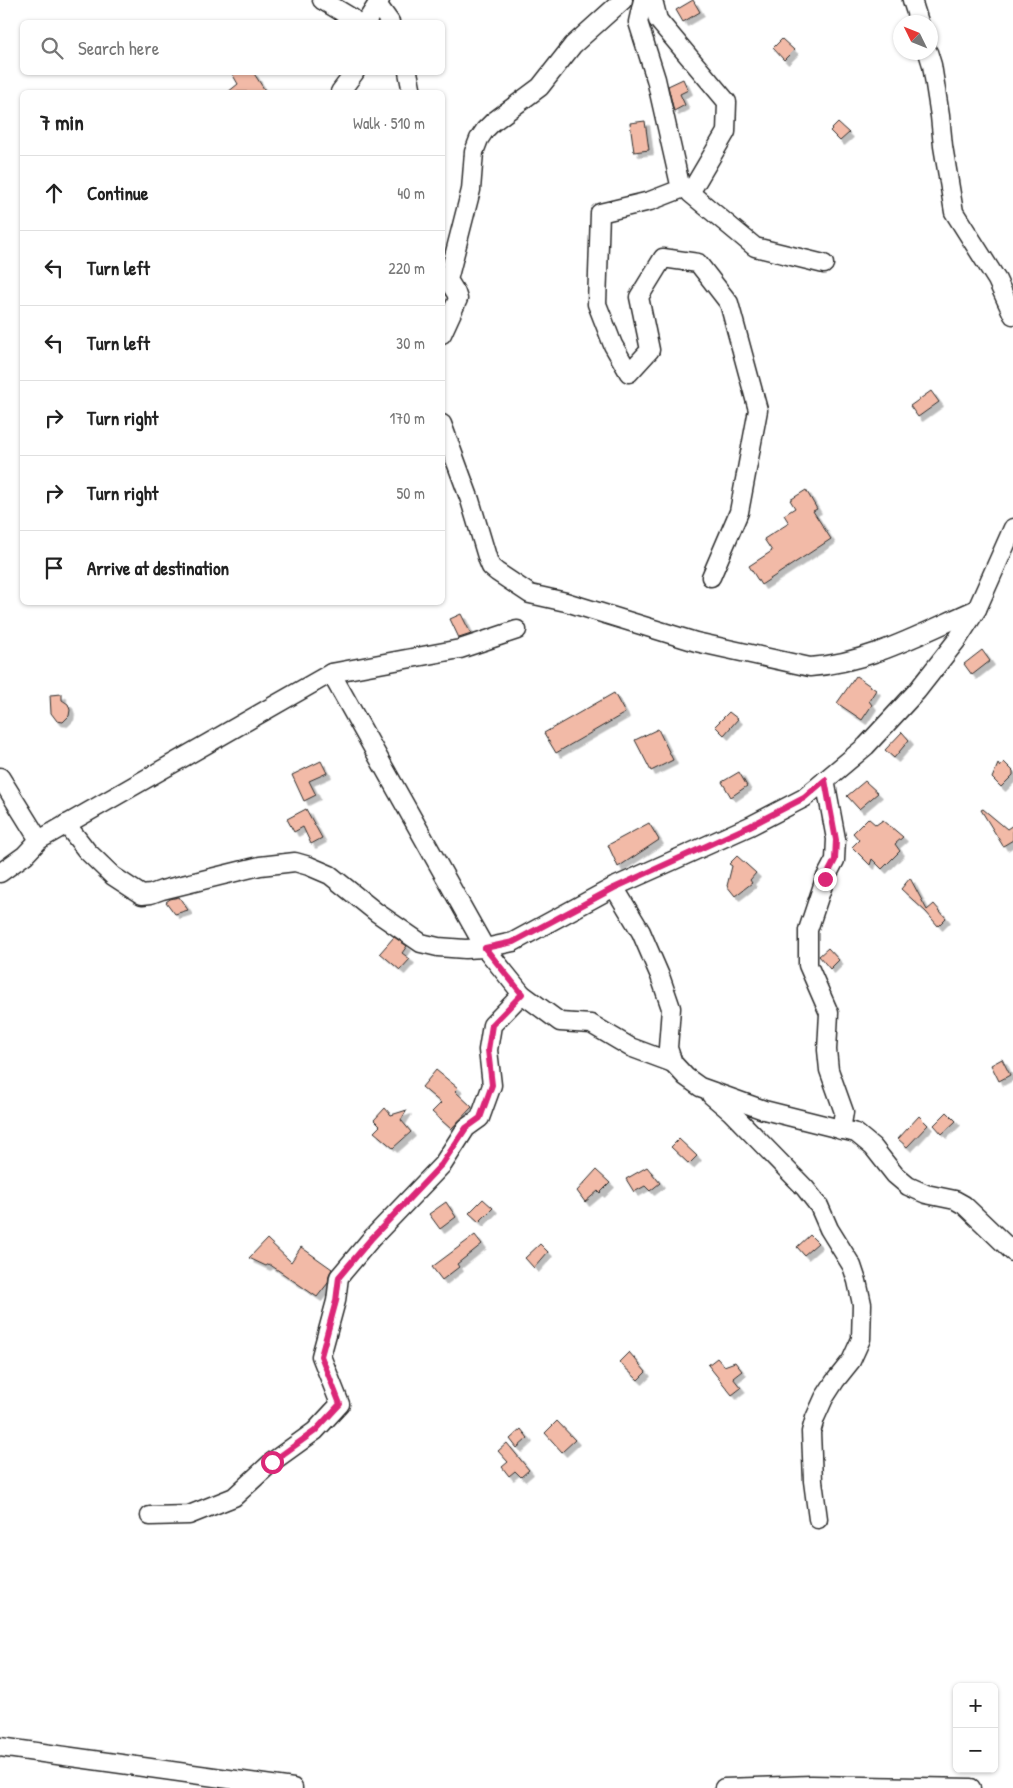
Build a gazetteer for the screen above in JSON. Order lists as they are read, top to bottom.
{
  "north": "top left",
  "page": {
    "search": "Search here",
    "heading": ["7 min", "Walk · 510 m"],
    "list": [
      ["Continue", "40 m"],
      ["Turn left", "220 m"],
      ["Turn left", "30 m"],
      ["Turn right", "170 m"],
      ["Turn right", "50 m"],
      "Arrive at destination"
    ],
    "map_buttons": ["+", "−"]
  }
}
